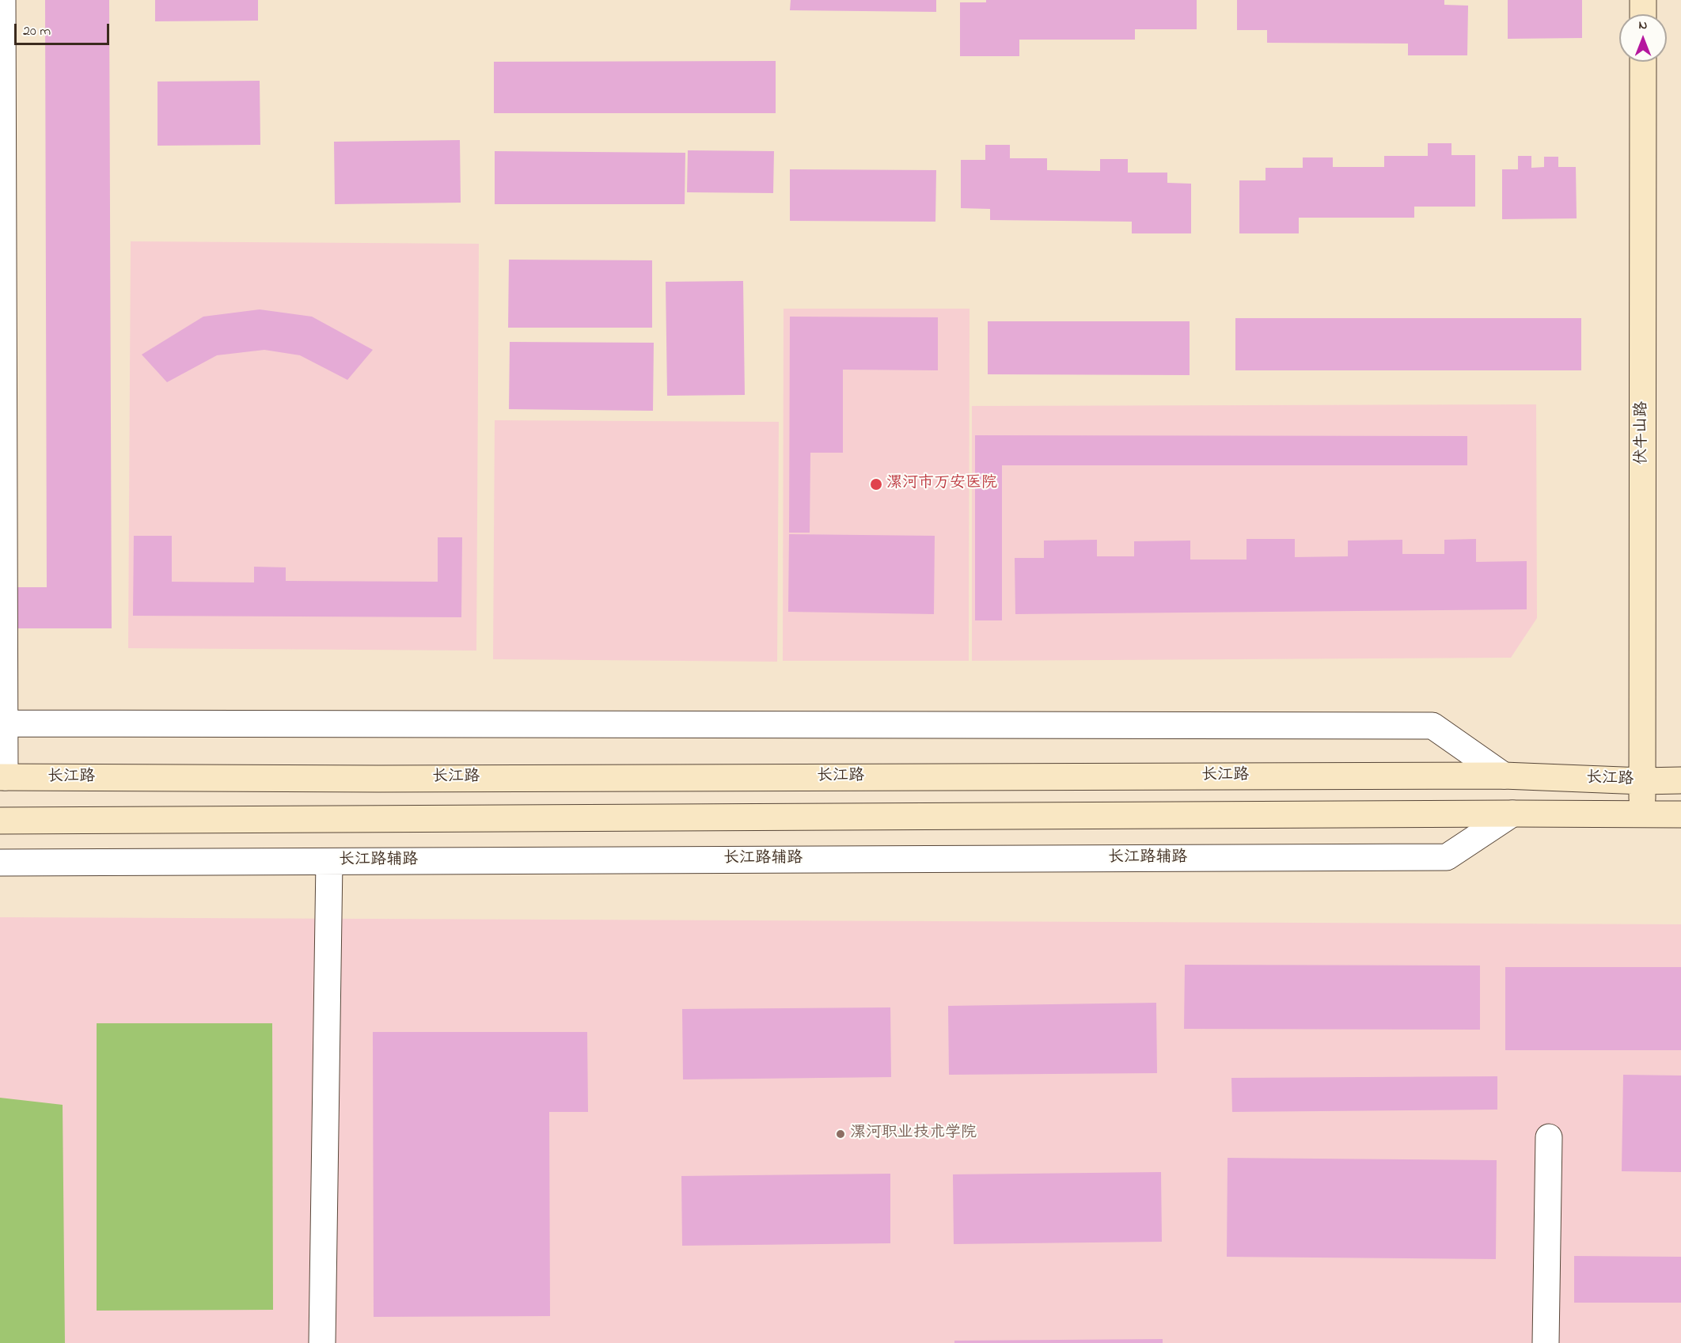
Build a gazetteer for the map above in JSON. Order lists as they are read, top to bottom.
{
  "streets": {
    "main road": ["伏牛山路", "长江路"],
    "street": ["长江路辅路"]
  },
  "crossings": [
    ["伏牛山路", "长江路"]
  ],
  "places": ["漯河市万安医院", "漯河职业技术学院"],
  "scale_bar": "20 m",
  "north": "top"
}
